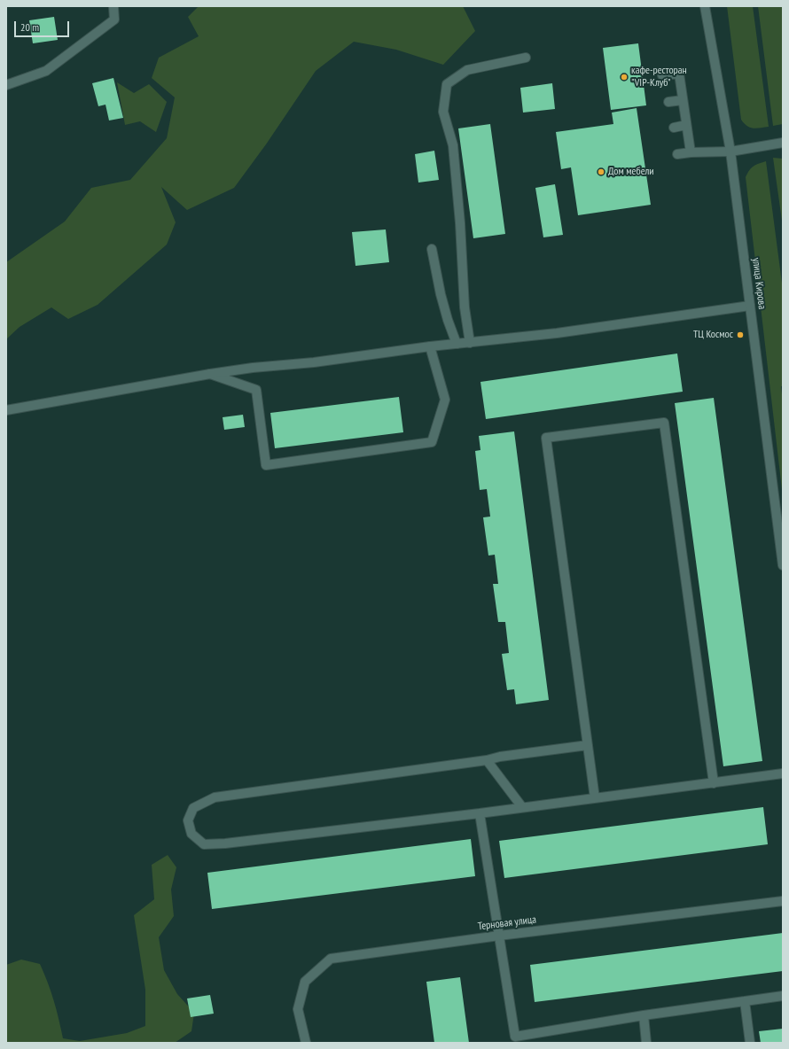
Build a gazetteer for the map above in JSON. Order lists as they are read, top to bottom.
{
  "streets": {
    "street": ["улица Кирова", "Терновая улица"]
  },
  "places": ["кафе-ресторан \"VIP-Клуб\"", "Дом мебели", "ТЦ Космос"],
  "scale_bar": "20 m"
}
